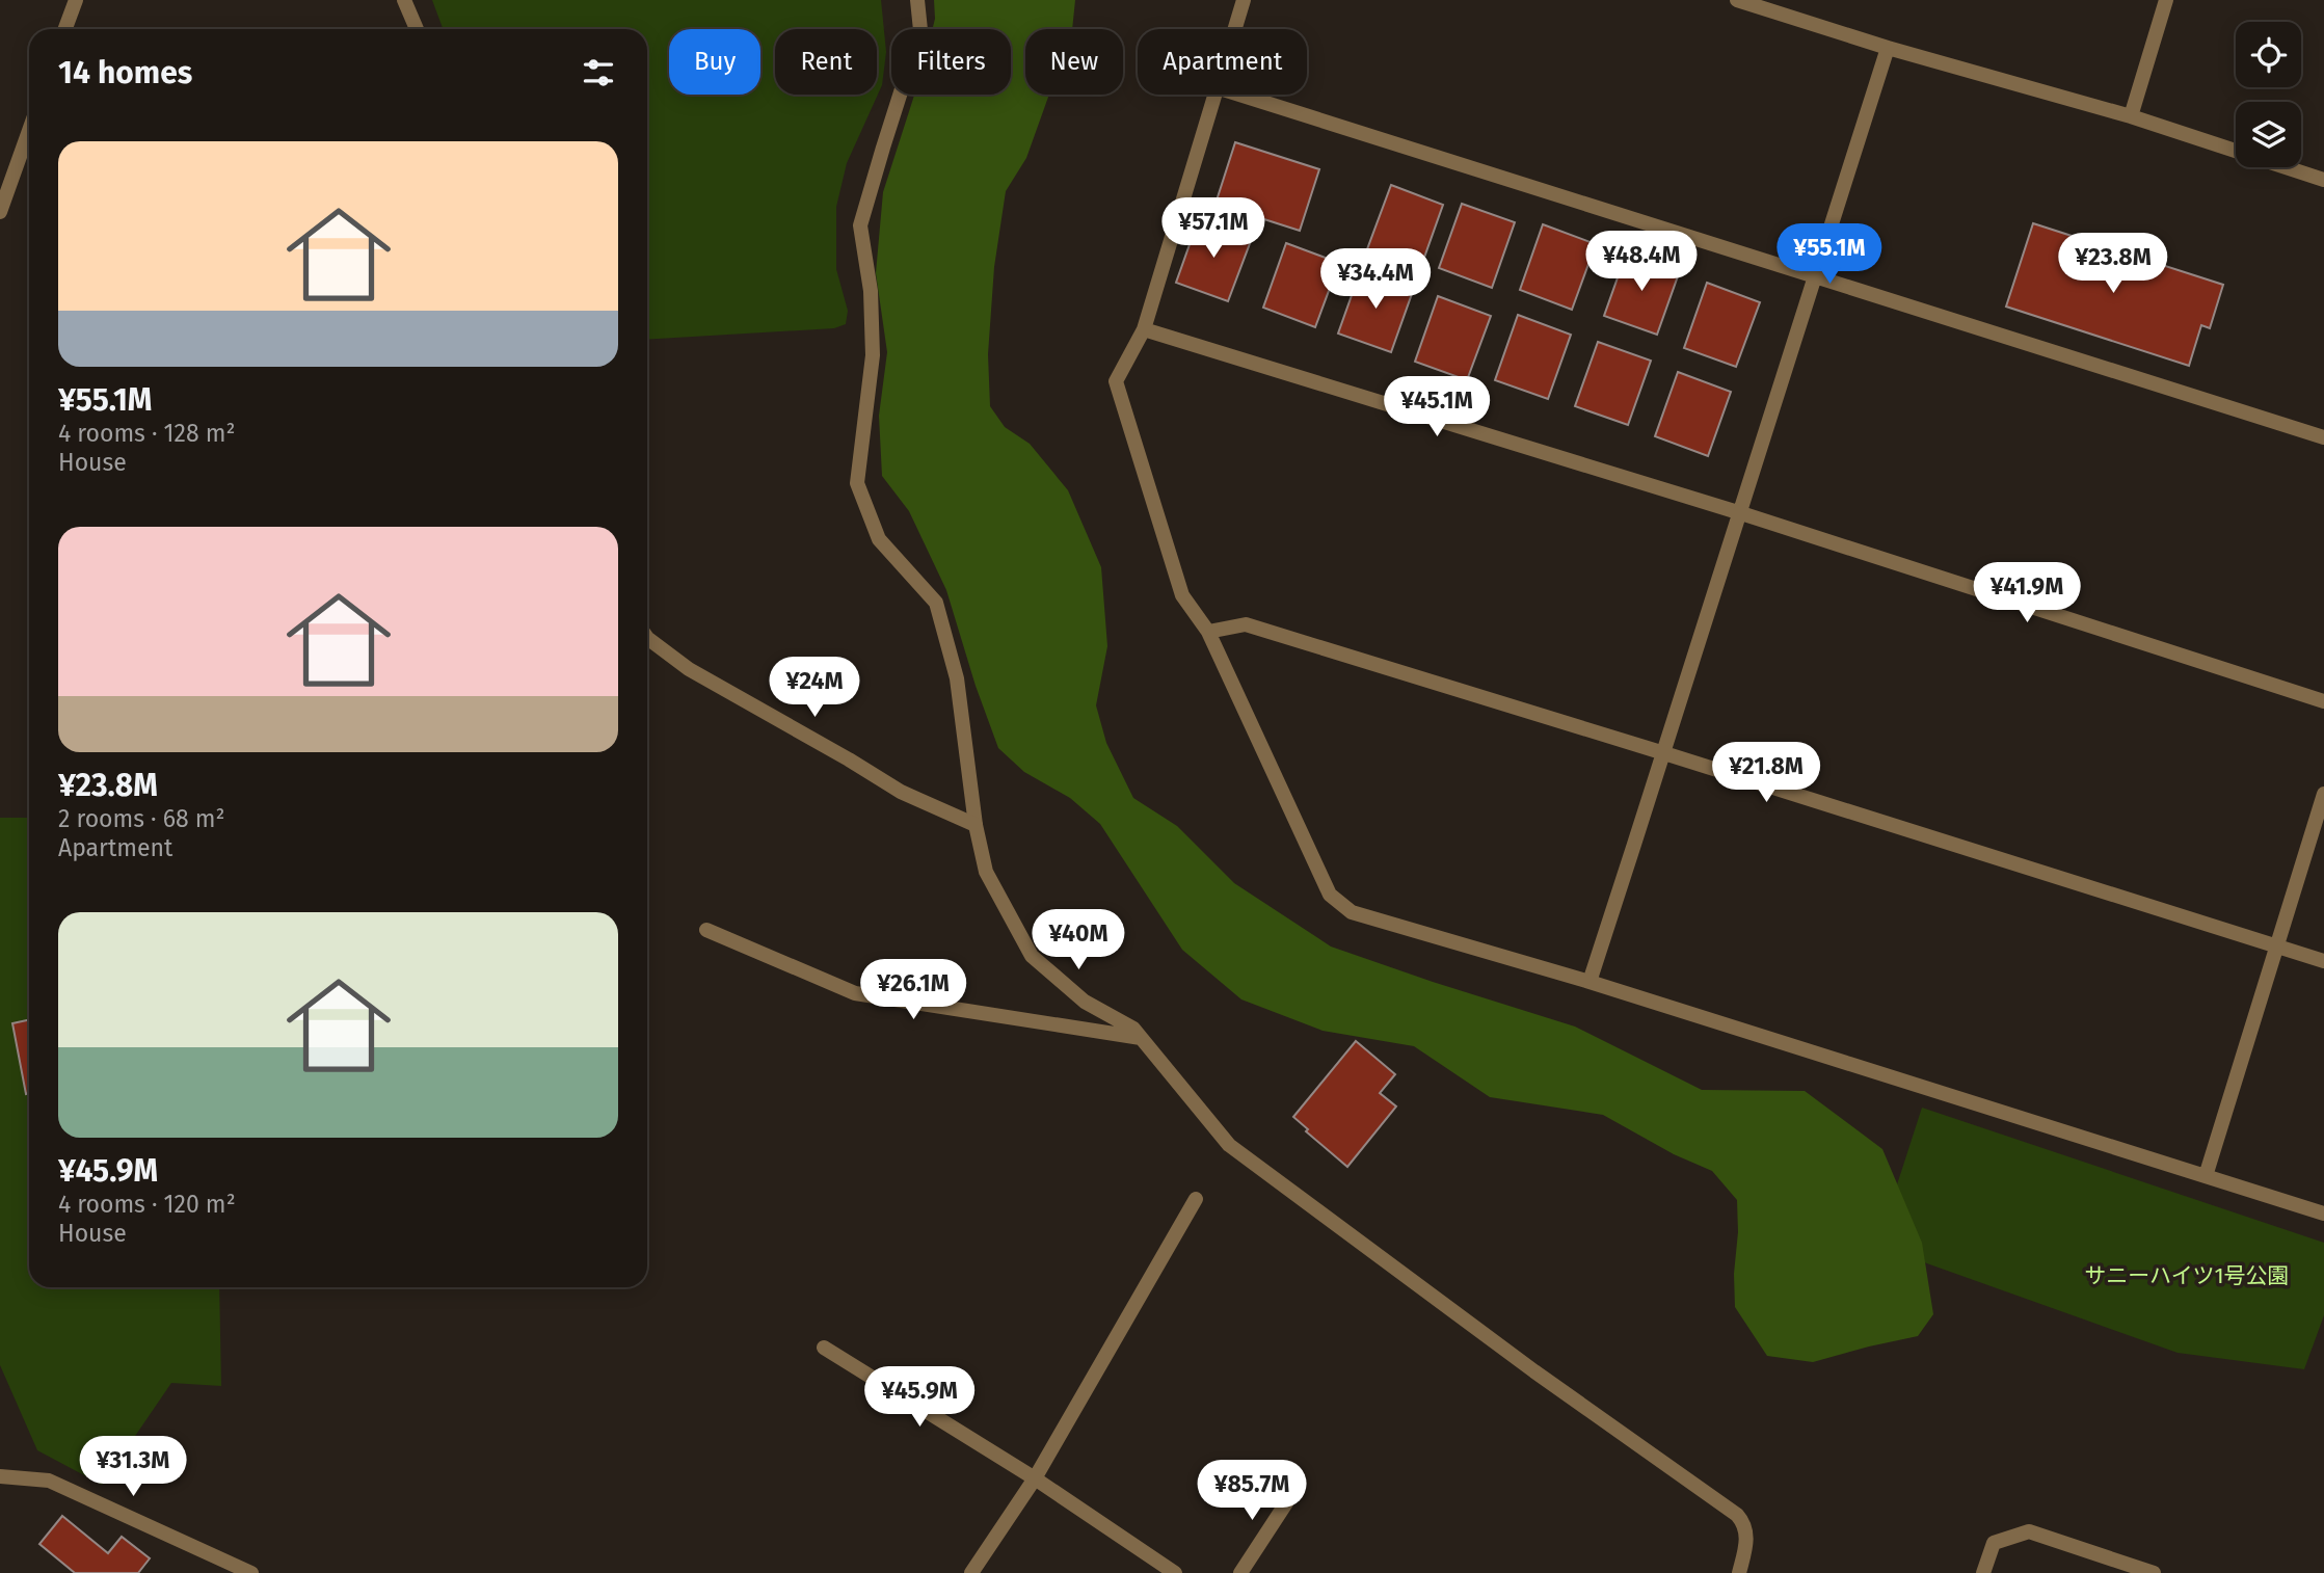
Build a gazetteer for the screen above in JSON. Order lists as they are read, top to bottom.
{
  "parks": ["サニーハイツ1号公園"],
  "page": {
    "chip": [
      "Buy",
      "Rent",
      "Filters",
      "New",
      "Apartment"
    ],
    "heading": "14 homes",
    "list": [
      {
        "name": "¥55.1M",
        "note": "4 rooms · 128 m² · House"
      },
      {
        "name": "¥23.8M",
        "note": "2 rooms · 68 m² · Apartment"
      },
      {
        "name": "¥45.9M",
        "note": "4 rooms · 120 m² · House"
      }
    ],
    "price": [
      "¥57.1M",
      "¥55.1M",
      "¥48.4M",
      "¥23.8M",
      "¥34.4M",
      "¥45.1M",
      "¥41.9M",
      "¥24M",
      "¥21.8M",
      "¥40M",
      "¥26.1M",
      "¥45.9M",
      "¥31.3M",
      "¥85.7M"
    ]
  }
}
